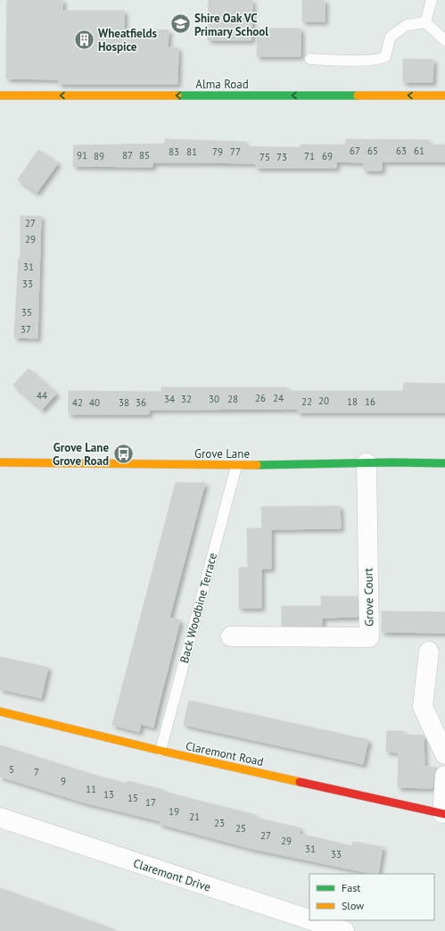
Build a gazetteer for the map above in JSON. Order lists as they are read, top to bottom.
{
  "streets": {
    "street": [
      "Alma Road",
      "Grove Lane",
      "Grove Court",
      "Claremont Road",
      "Claremont Drive"
    ],
    "lane": ["Back Woodbine Terrace"]
  },
  "crossings": [
    ["Grove Lane", "Grove Court"],
    ["Grove Lane", "Back Woodbine Terrace"],
    ["Back Woodbine Terrace", "Claremont Road"]
  ],
  "one_way": ["Alma Road"],
  "places": {
    "school or university": ["Shire Oak VC Primary School"],
    "building": ["Wheatfields Hospice"],
    "bus stop": ["Grove Lane Grove Road"]
  },
  "house_numbers": [
    "67",
    "65",
    "63",
    "61",
    "83",
    "81",
    "79",
    "77",
    "91",
    "87",
    "85",
    "89",
    "71",
    "69",
    "75",
    "73",
    "27",
    "29",
    "31",
    "33",
    "35",
    "37",
    "44",
    "26",
    "24",
    "34",
    "32",
    "30",
    "28",
    "20",
    "22",
    "18",
    "16",
    "42",
    "40",
    "38",
    "36",
    "5",
    "7",
    "9",
    "11",
    "13",
    "15",
    "17",
    "19",
    "21",
    "23",
    "25",
    "27",
    "29",
    "31",
    "33"
  ],
  "legend": ["Fast", "Slow"]
}
